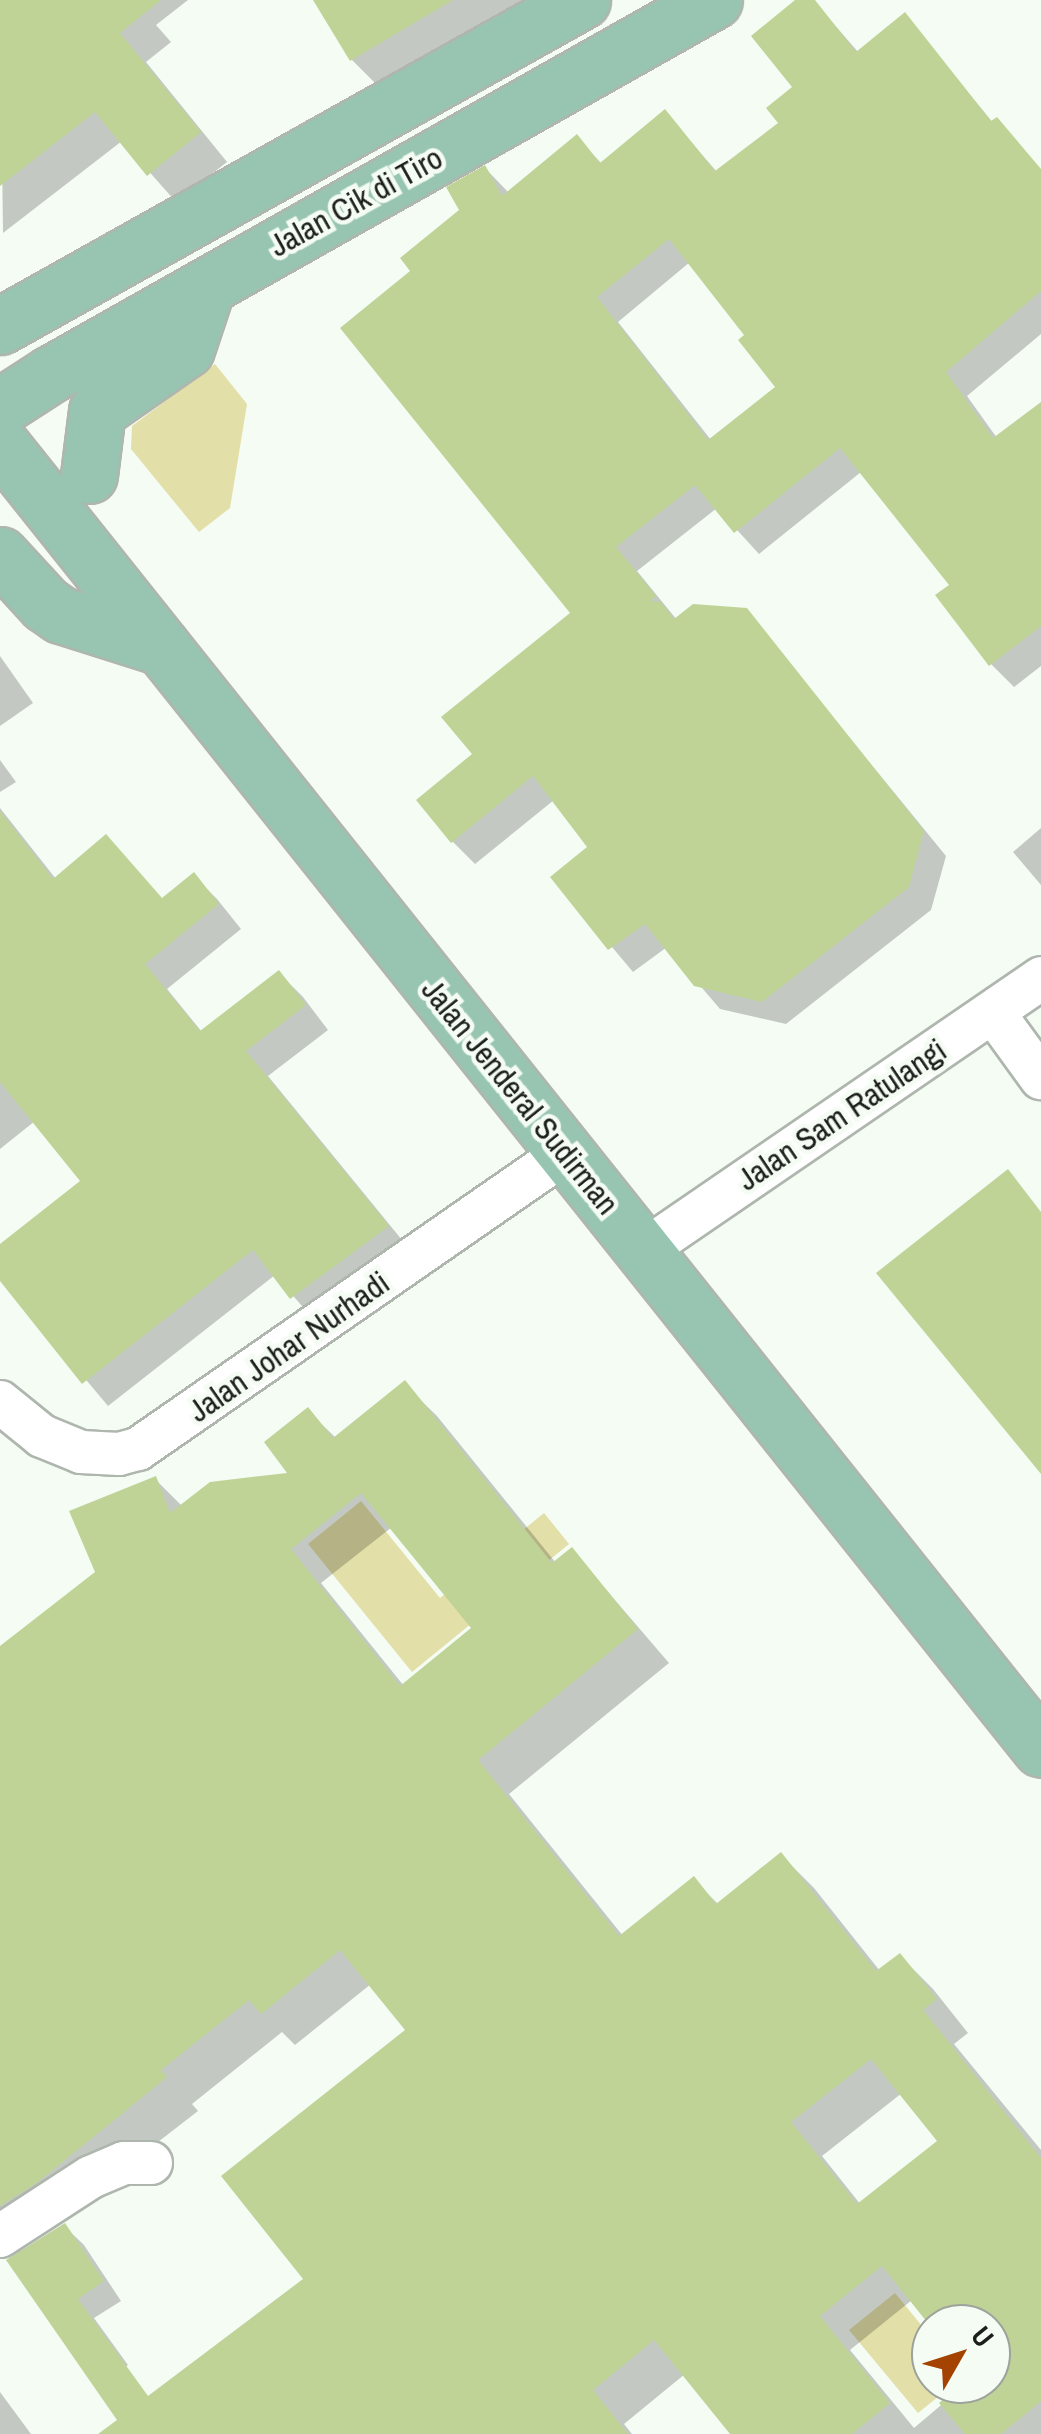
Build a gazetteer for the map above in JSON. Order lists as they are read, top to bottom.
{
  "streets": {
    "main road": ["Jalan Cik di Tiro", "Jalan Jenderal Sudirman"],
    "street": ["Jalan Sam Ratulangi", "Jalan Johar Nurhadi"]
  },
  "crossings": [
    ["Jalan Jenderal Sudirman", "Jalan Sam Ratulangi"],
    ["Jalan Jenderal Sudirman", "Jalan Johar Nurhadi"]
  ],
  "north": "top right"
}
